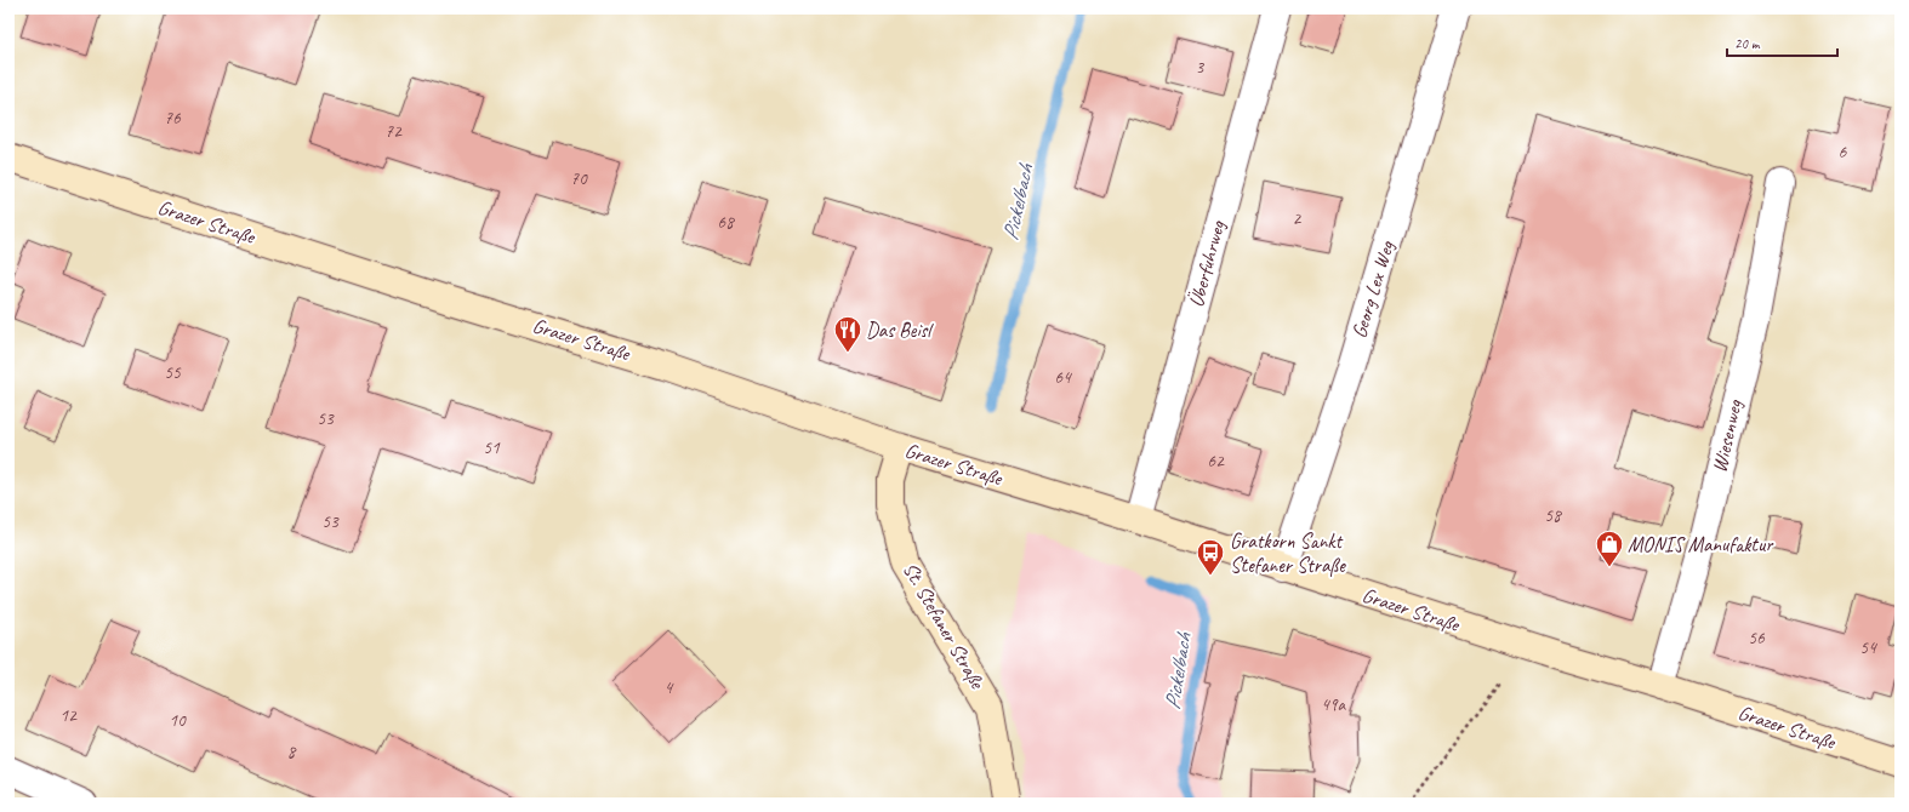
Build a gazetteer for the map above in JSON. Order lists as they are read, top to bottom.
{
  "streets": {
    "street": [
      "Grazer Straße",
      "Überfuhrweg",
      "Georg Lex Weg",
      "Wiesenweg",
      "St. Stefaner Straße"
    ]
  },
  "crossings": [
    ["Grazer Straße", "Überfuhrweg"],
    ["Grazer Straße", "Georg Lex Weg"],
    ["Grazer Straße", "Wiesenweg"],
    ["Grazer Straße", "St. Stefaner Straße"]
  ],
  "water": ["Pickelbach"],
  "places": {
    "restaurant": ["Das Beisl"],
    "shop": ["MONIS Manufaktur"],
    "bus stop": ["Gratkorn Sankt Stefaner Straße"]
  },
  "house_numbers": [
    "3",
    "76",
    "72",
    "6",
    "70",
    "2",
    "68",
    "55",
    "64",
    "53",
    "51",
    "62",
    "58",
    "53",
    "56",
    "54",
    "4",
    "49a",
    "12",
    "10",
    "8"
  ],
  "scale_bar": "20 m"
}
